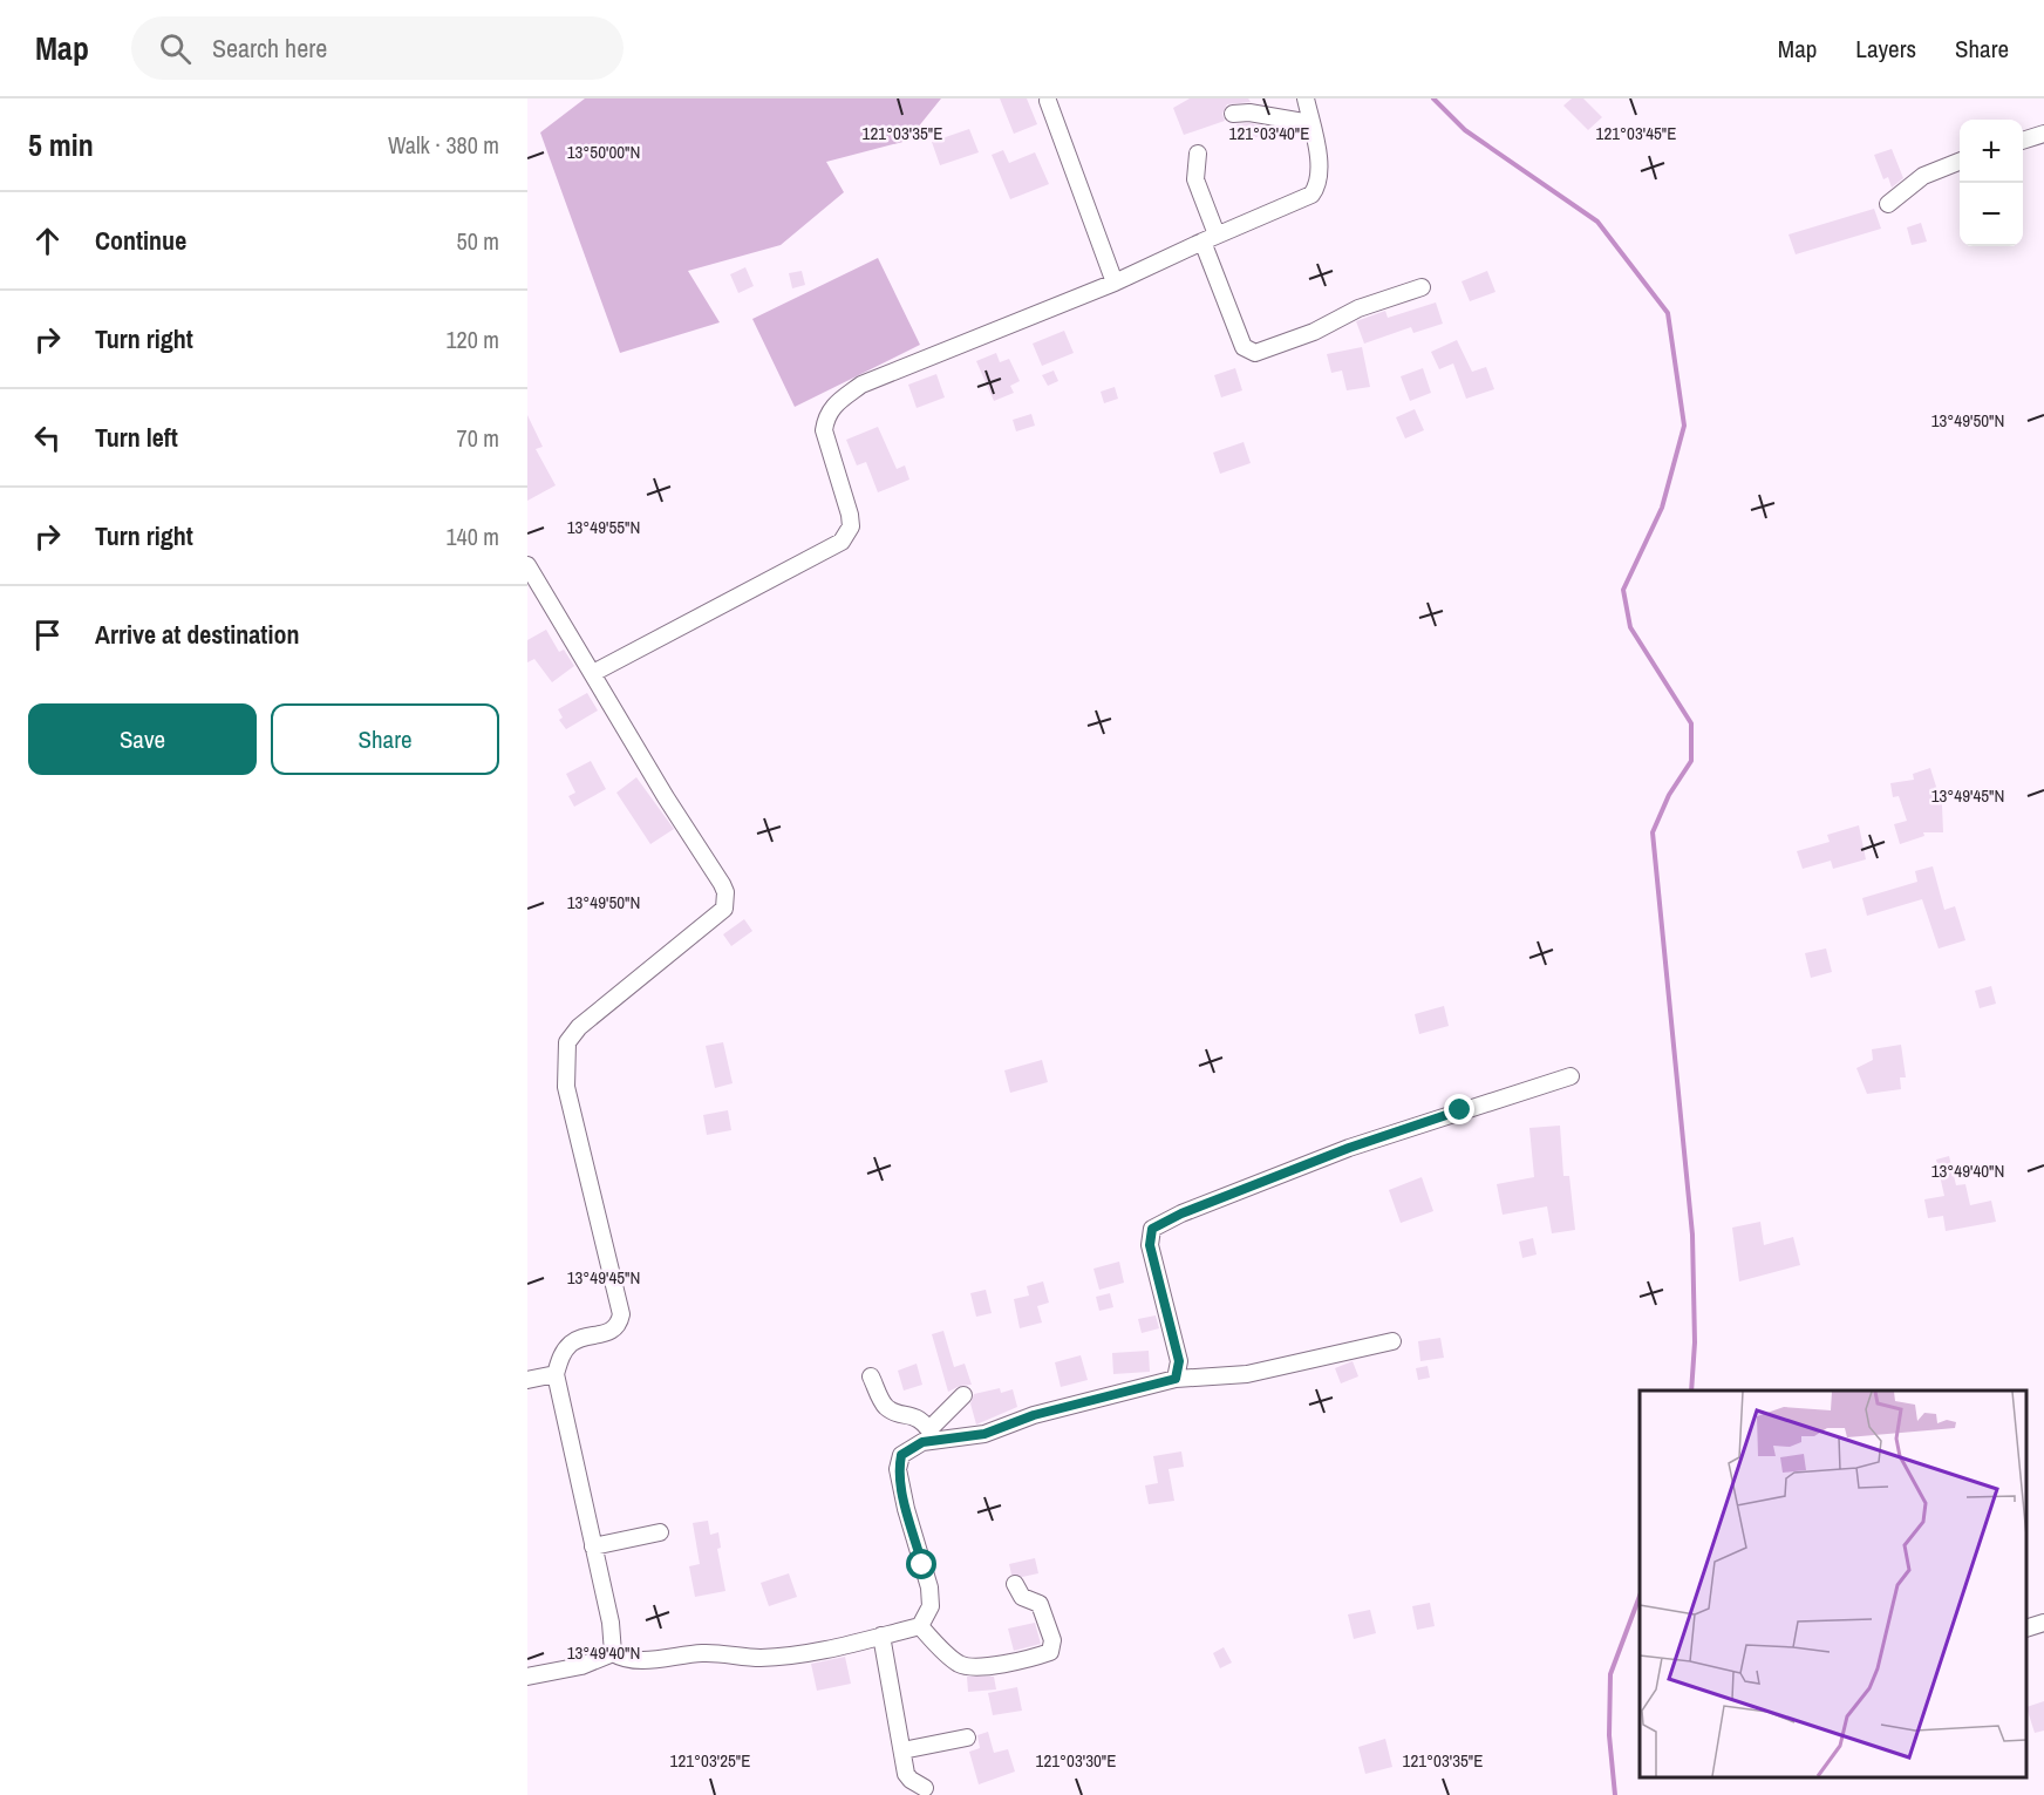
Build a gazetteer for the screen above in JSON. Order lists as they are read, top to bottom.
{
  "page": {
    "header": "Map",
    "search": "Search here",
    "nav": ["Map", "Layers", "Share"],
    "heading": ["5 min", "Walk · 380 m"],
    "map_buttons": ["+", "−"],
    "list": [
      ["Continue", "50 m"],
      ["Turn right", "120 m"],
      ["Turn left", "70 m"],
      ["Turn right", "140 m"],
      "Arrive at destination"
    ],
    "buttons": ["Save", "Share"]
  },
  "coordinates": [
    "121°03'35\"E",
    "121°03'40\"E",
    "121°03'45\"E",
    "13°50'00\"N",
    "13°49'50\"N",
    "13°49'55\"N",
    "13°49'45\"N",
    "13°49'40\"N",
    "121°03'25\"E",
    "121°03'30\"E"
  ]
}
